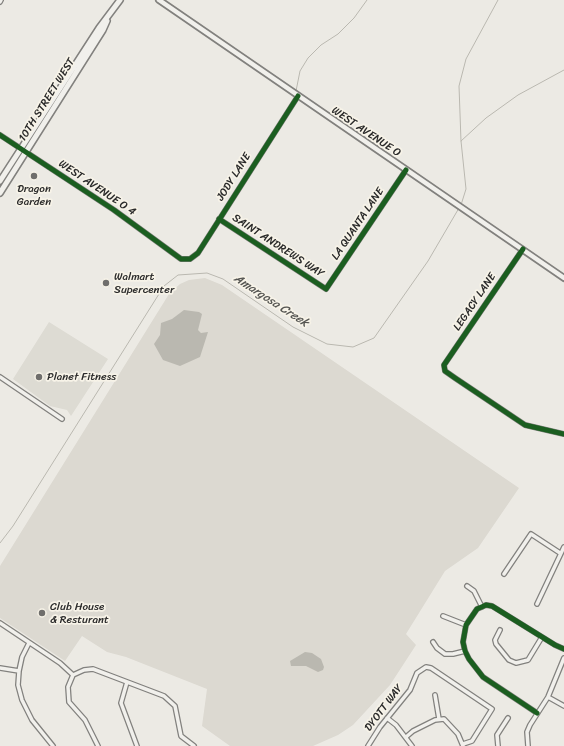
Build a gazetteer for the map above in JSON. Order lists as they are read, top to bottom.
{
  "streets": {
    "main road": ["10TH STREET WEST", "WEST AVENUE O"],
    "street": [
      "JODY LANE",
      "WEST AVENUE O 4",
      "LA QUANTA LANE",
      "SAINT ANDREWS WAY",
      "LEGACY LANE",
      "DYOTT WAY"
    ]
  },
  "crossings": [
    ["10TH STREET WEST", "WEST AVENUE O 4"],
    ["WEST AVENUE O", "JODY LANE"],
    ["WEST AVENUE O", "LA QUANTA LANE"],
    ["WEST AVENUE O", "LEGACY LANE"],
    ["JODY LANE", "WEST AVENUE O 4"],
    ["JODY LANE", "SAINT ANDREWS WAY"],
    ["LA QUANTA LANE", "SAINT ANDREWS WAY"]
  ],
  "water": ["Amargosa Creek"],
  "places": [
    "Dragon Garden",
    "Walmart Supercenter",
    "Planet Fitness",
    "Club House & Resturant"
  ]
}
